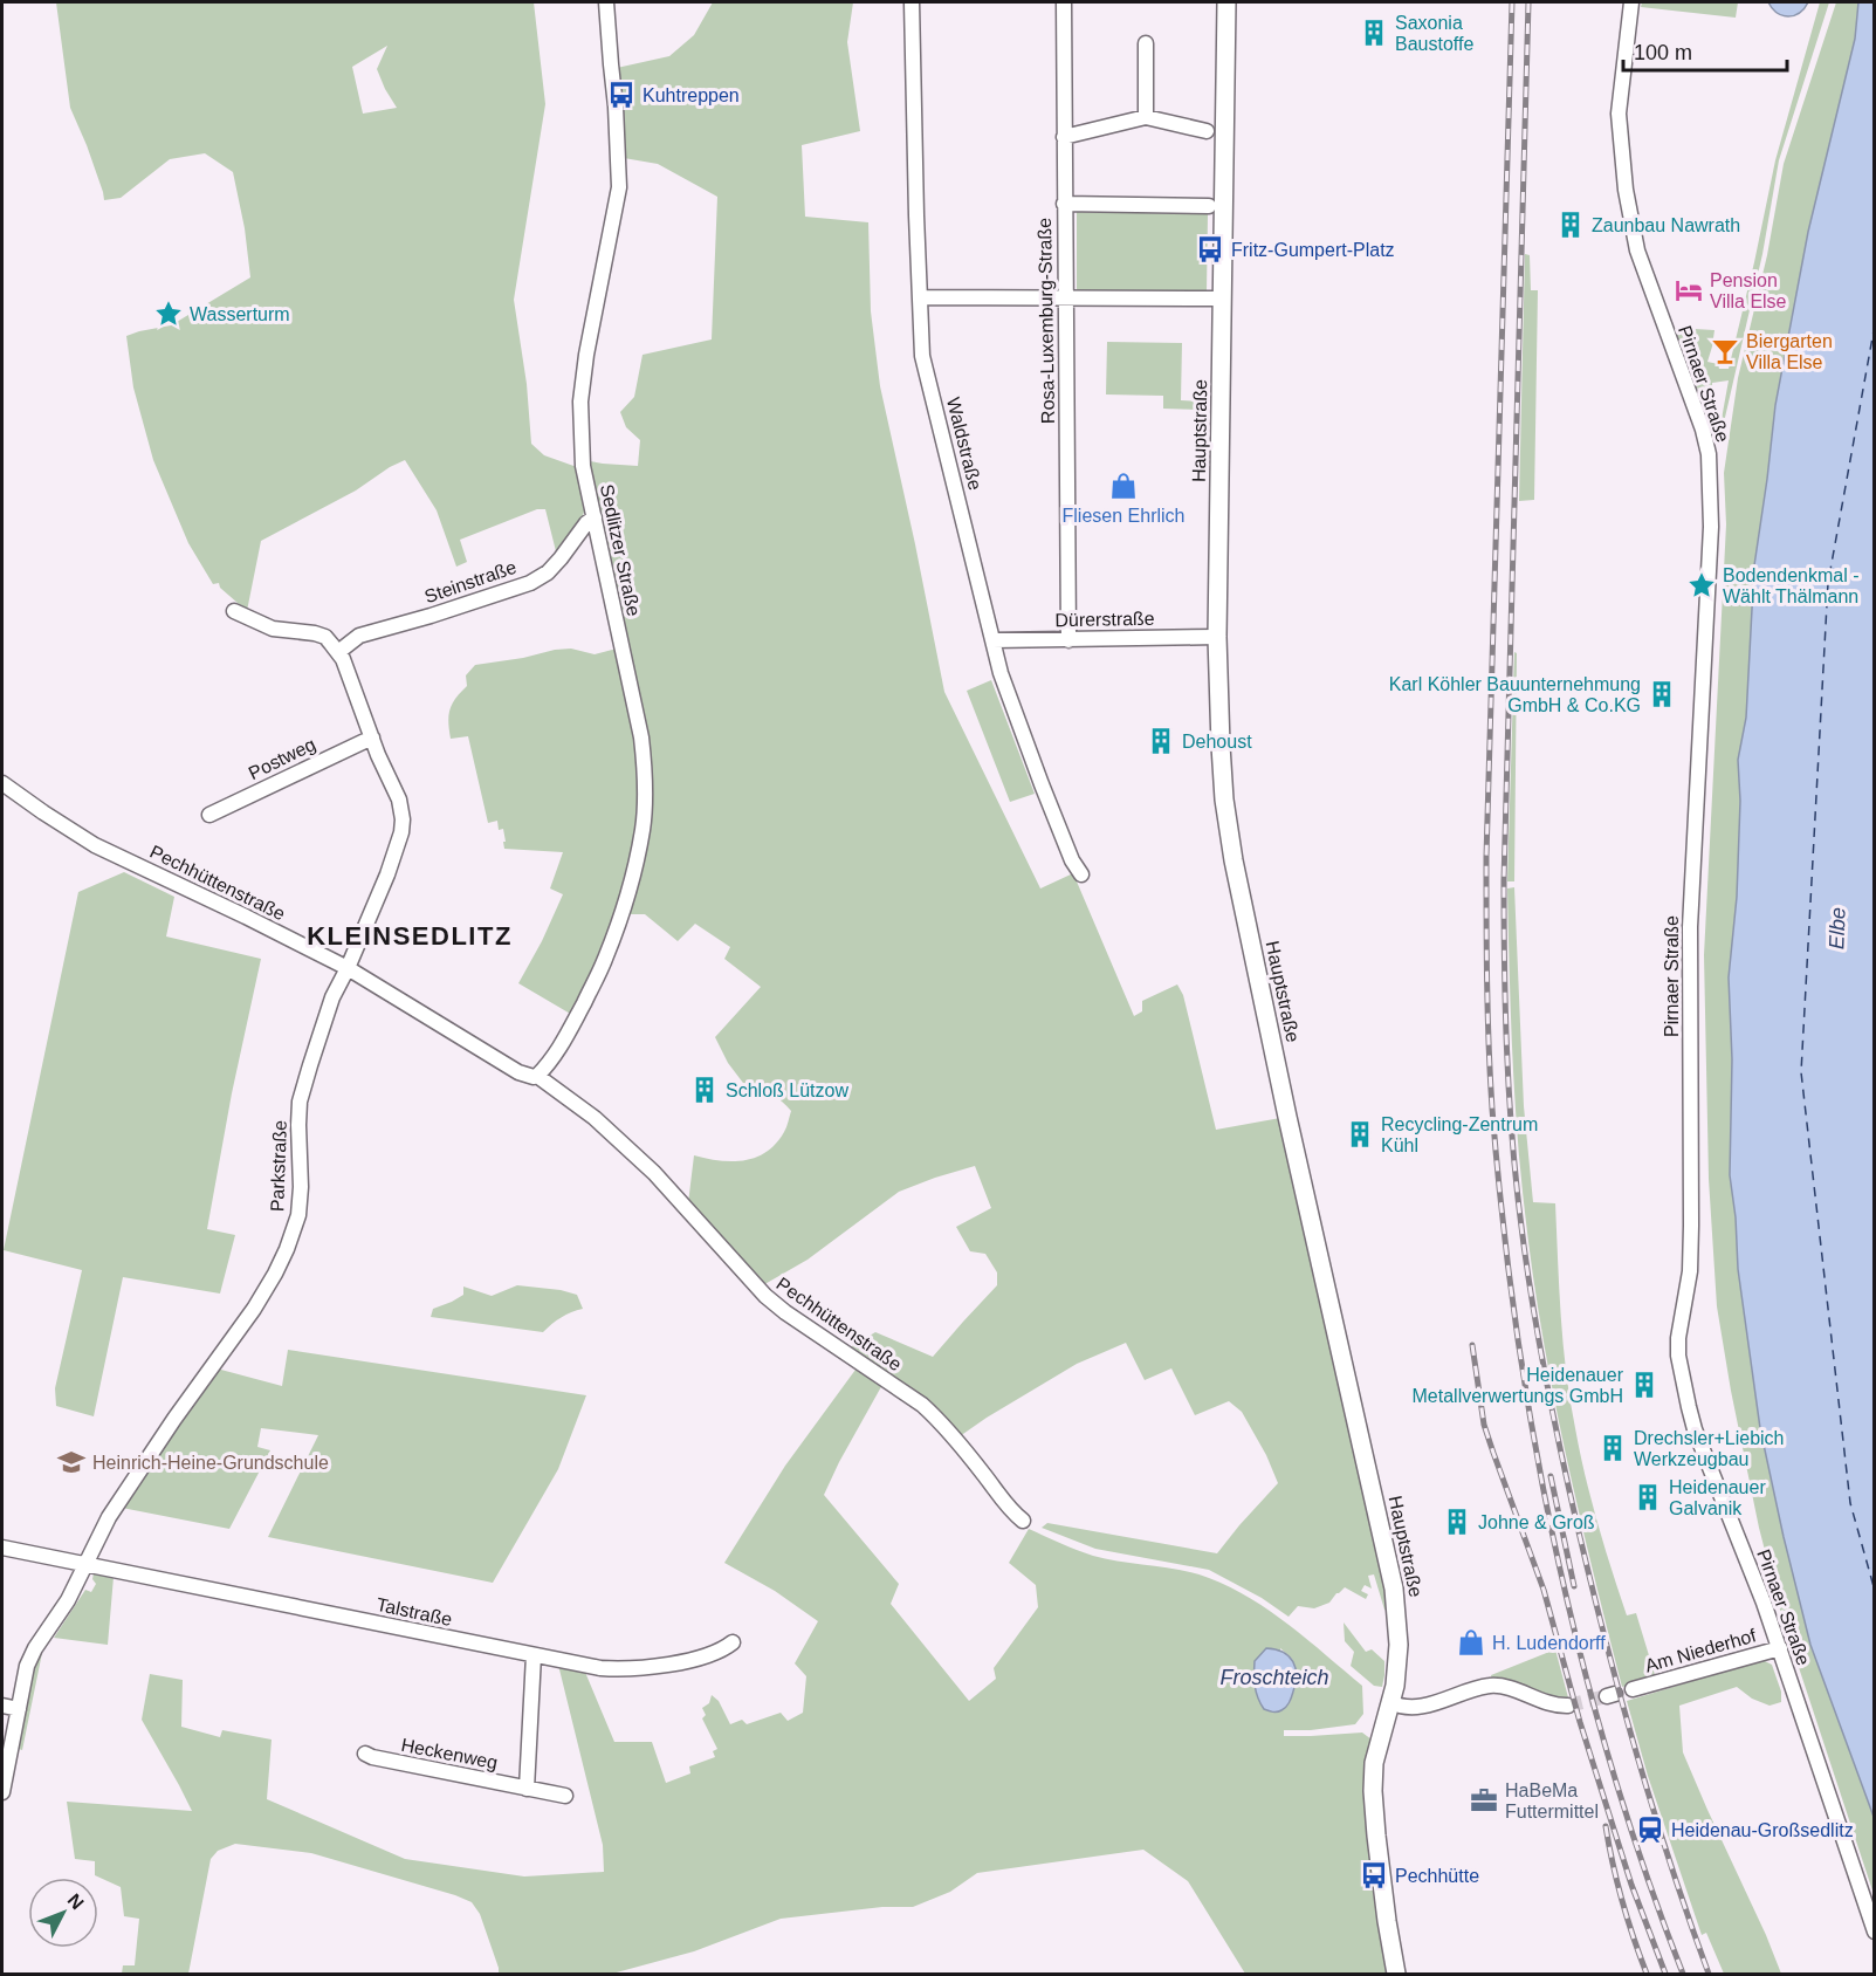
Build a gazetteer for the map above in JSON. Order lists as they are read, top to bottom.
{
  "streets": {
    "main road": ["Hauptstraße"],
    "street": [
      "Rosa-Luxemburg-Straße",
      "Pirnaer Straße",
      "Waldstraße",
      "Sedlitzer Straße",
      "Steinstraße",
      "Dürerstraße",
      "Postweg",
      "Pechhüttenstraße",
      "Parkstraße",
      "Talstraße",
      "Am Niederhof",
      "Heckenweg"
    ]
  },
  "crossings": [
    ["Rosa-Luxemburg-Straße", "Dürerstraße"],
    ["Pirnaer Straße", "Am Niederhof"],
    ["Hauptstraße", "Dürerstraße"],
    ["Waldstraße", "Dürerstraße"],
    ["Sedlitzer Straße", "Steinstraße"],
    ["Sedlitzer Straße", "Pechhüttenstraße"],
    ["Steinstraße", "Parkstraße"],
    ["Postweg", "Parkstraße"],
    ["Pechhüttenstraße", "Parkstraße"],
    ["Parkstraße", "Talstraße"],
    ["Talstraße", "Heckenweg"]
  ],
  "districts": ["KLEINSEDLITZ"],
  "water": ["Elbe", "Froschteich"],
  "places": {
    "building": [
      "Saxonia Baustoffe",
      "Zaunbau Nawrath",
      "Karl Köhler Bauunternehmung GmbH & Co.KG",
      "Dehoust",
      "Schloß Lützow",
      "Recycling-Zentrum Kühl",
      "Heidenauer Metallverwertungs GmbH",
      "Drechsler+Liebich Werkzeugbau",
      "Heidenauer Galvanik",
      "Johne & Groß"
    ],
    "bus stop": ["Kuhtreppen", "Fritz-Gumpert-Platz", "Pechhütte"],
    "hotel": ["Pension Villa Else"],
    "place": ["Wasserturm", "Bodendenkmal - Wählt Thälmann"],
    "bar": ["Biergarten Villa Else"],
    "shop": ["Fliesen Ehrlich", "H. Ludendorff"],
    "school or university": ["Heinrich-Heine-Grundschule"],
    "office": ["HaBeMa Futtermittel"],
    "station": ["Heidenau-Großsedlitz"]
  },
  "scale_bar": "100 m",
  "north": "top right"
}
